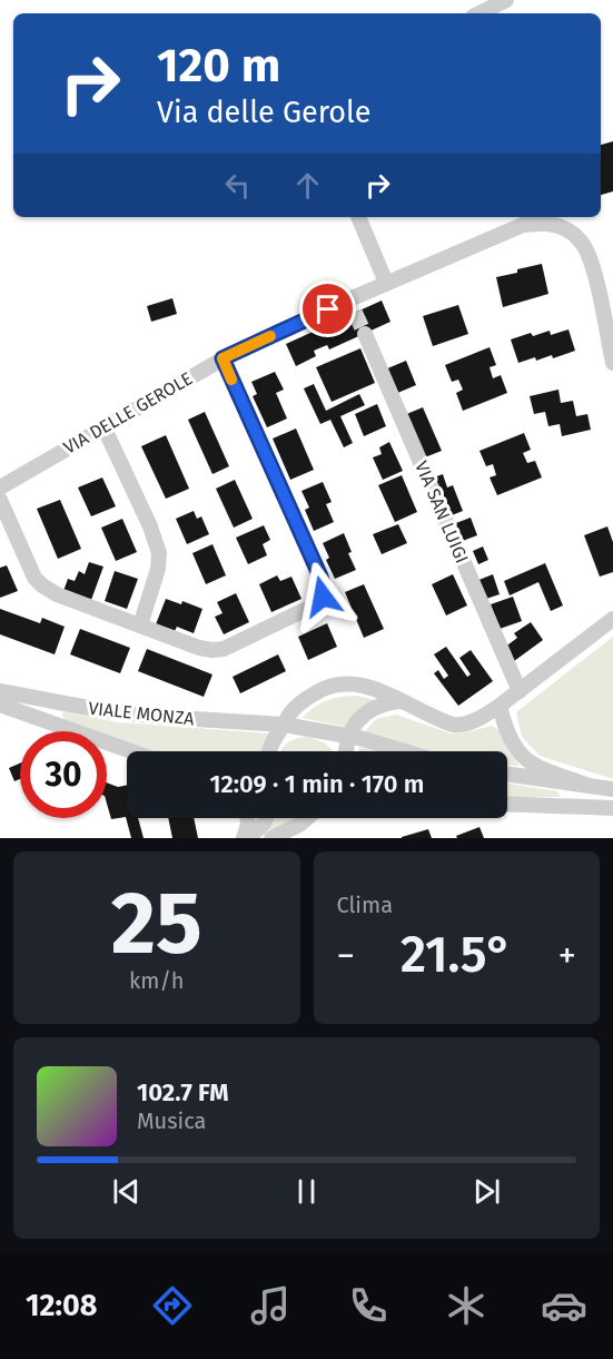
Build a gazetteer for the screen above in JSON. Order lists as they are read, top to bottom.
{
  "streets": {
    "street": ["VIA DELLE GEROLE", "VIA SAN LUIGI", "VIALE MONZA"]
  },
  "page": {
    "turn": ["120 m", "Via delle Gerole"],
    "limit": "30",
    "trip": "12:09 · 1 min · 170 m",
    "tile": [
      ["25", "km/h"],
      "Clima"
    ],
    "heat": ["−", "21.5°", "+"],
    "song": ["102.7 FM", "Musica"],
    "tabs": "12:08"
  }
}
